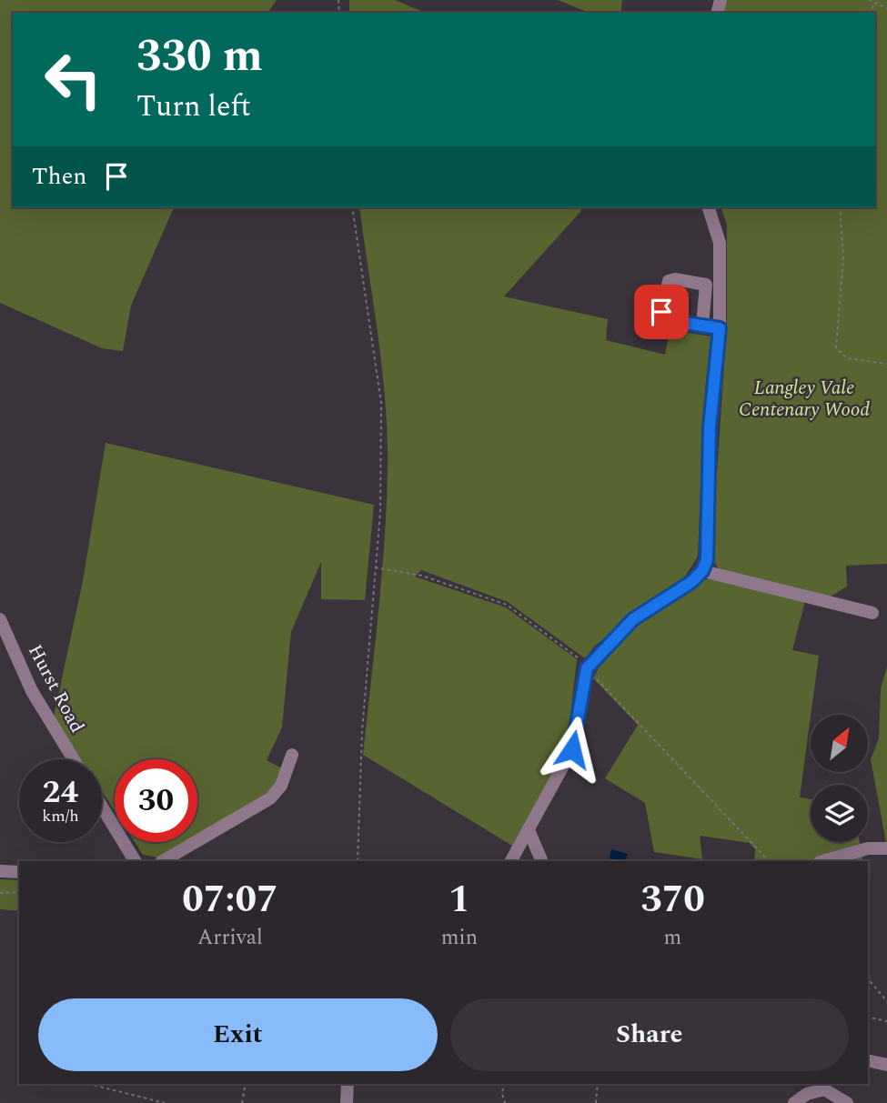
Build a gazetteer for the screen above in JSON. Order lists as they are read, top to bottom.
{
  "streets": {
    "street": ["Hurst Road"]
  },
  "parks": ["Langley Vale Centenary Wood"],
  "north": "top right",
  "page": {
    "turn": ["330 m", "Turn left"],
    "then": "Then",
    "speed": "24 km/h",
    "limit": "30",
    "eta": [
      "07:07",
      "Arrival",
      "1",
      "min",
      "370",
      "m"
    ],
    "buttons": ["Exit", "Share"]
  }
}
